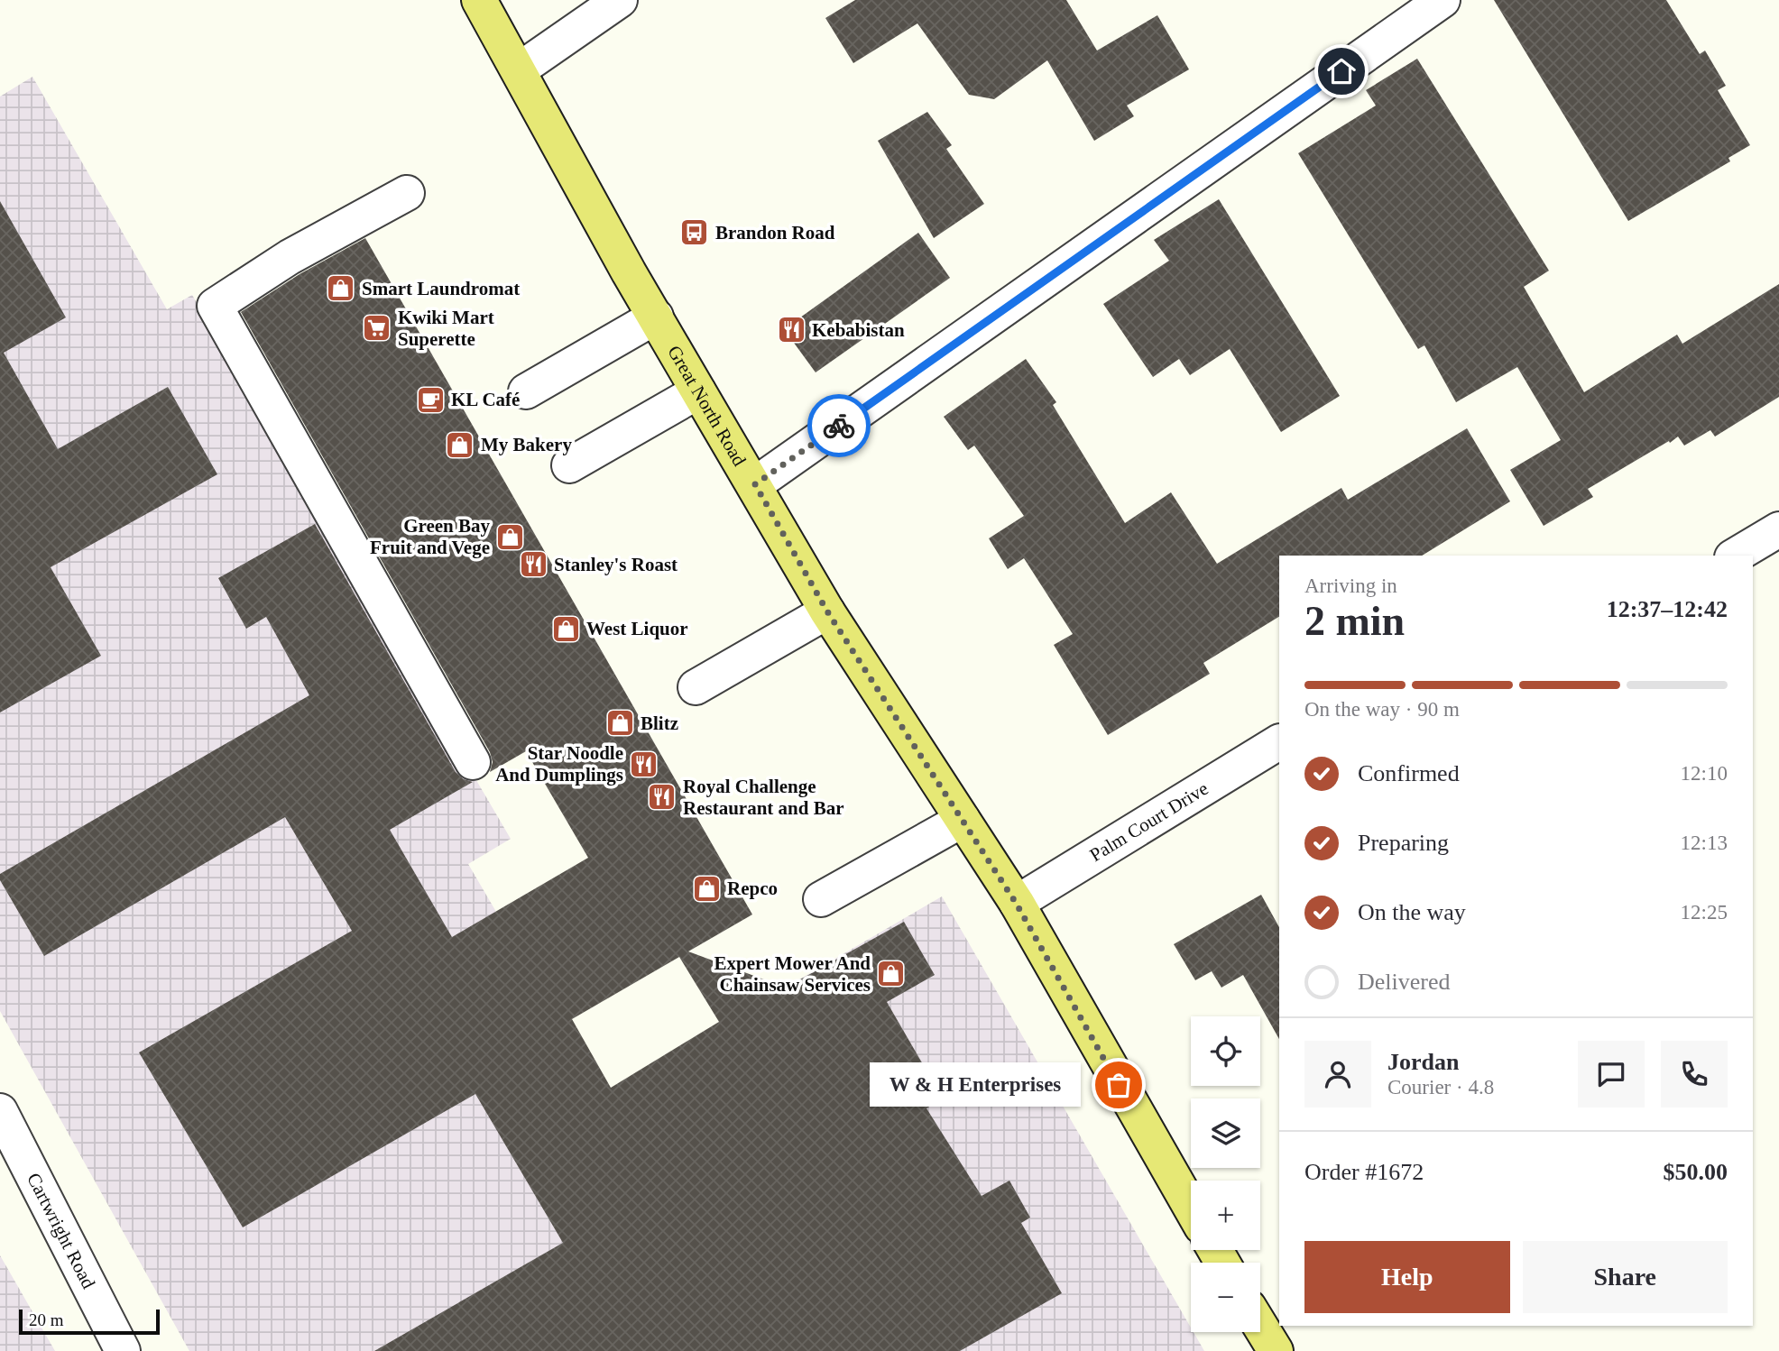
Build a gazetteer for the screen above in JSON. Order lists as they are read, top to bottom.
{
  "streets": {
    "main road": ["Great North Road"],
    "street": ["Palm Court Drive", "Cartwright Road"]
  },
  "crossings": [
    ["Great North Road", "Palm Court Drive"]
  ],
  "places": {
    "bus stop": ["Brandon Road"],
    "shop": [
      "Smart Laundromat",
      "My Bakery",
      "Green Bay Fruit and Vege",
      "West Liquor",
      "Blitz",
      "Repco",
      "Expert Mower And Chainsaw Services"
    ],
    "supermarket": ["Kwiki Mart Superette"],
    "restaurant": [
      "Kebabistan",
      "Stanley's Roast",
      "Star Noodle And Dumplings",
      "Royal Challenge Restaurant and Bar"
    ],
    "cafe": ["KL Café"],
    "other": ["W & H Enterprises"]
  },
  "scale_bar": "20 m",
  "page": {
    "heading": ["2 min", "Arriving in", "12:37–12:42"],
    "panel": [
      "Jordan",
      "Courier · 4.8",
      "Order #1672",
      "$50.00"
    ],
    "bar": "On the way · 90 m",
    "list": [
      ["Confirmed", "12:10"],
      ["Preparing", "12:13"],
      ["On the way", "12:25"],
      "Delivered"
    ],
    "map_buttons": ["+", "−"],
    "bubble": "W & H Enterprises",
    "buttons": ["Help", "Share"],
    "scale": "20 m"
  }
}
